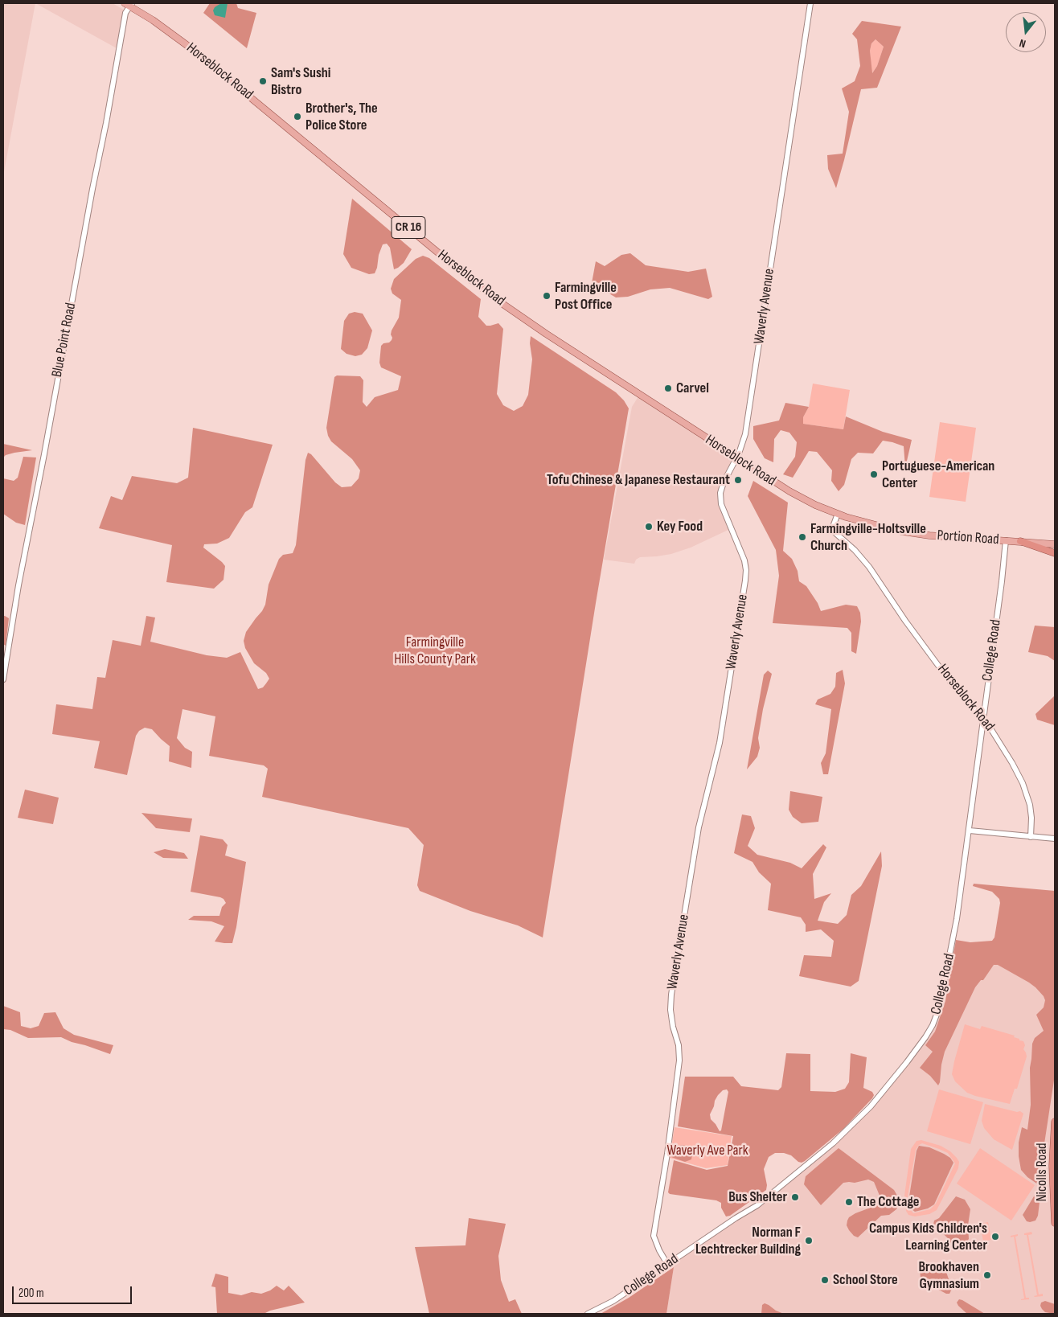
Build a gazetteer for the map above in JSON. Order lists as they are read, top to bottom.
{
  "streets": {
    "highway": ["Nicolls Road"],
    "main road": ["Horseblock Road", "CR 16", "Portion Road"],
    "street": ["Waverly Avenue", "Blue Point Road", "College Road"]
  },
  "crossings": [
    ["Horseblock Road", "Waverly Avenue"],
    ["Horseblock Road", "Blue Point Road"],
    ["Horseblock Road", "Portion Road"],
    ["Horseblock Road", "College Road"],
    ["Waverly Avenue", "College Road"],
    ["Portion Road", "College Road"]
  ],
  "parks": ["Farmingville Hills County Park", "Waverly Ave Park"],
  "places": [
    "Sam's Sushi Bistro",
    "Brother's, The Police Store",
    "Farmingville Post Office",
    "Carvel",
    "Portuguese-American Center",
    "Tofu Chinese & Japanese Restaurant",
    "Key Food",
    "Farmingville-Holtsville Church",
    "Bus Shelter",
    "The Cottage",
    "Campus Kids Children's Learning Center",
    "Norman F Lechtrecker Building",
    "Brookhaven Gymnasium",
    "School Store"
  ],
  "scale_bar": "200 m",
  "north": "bottom"
}
